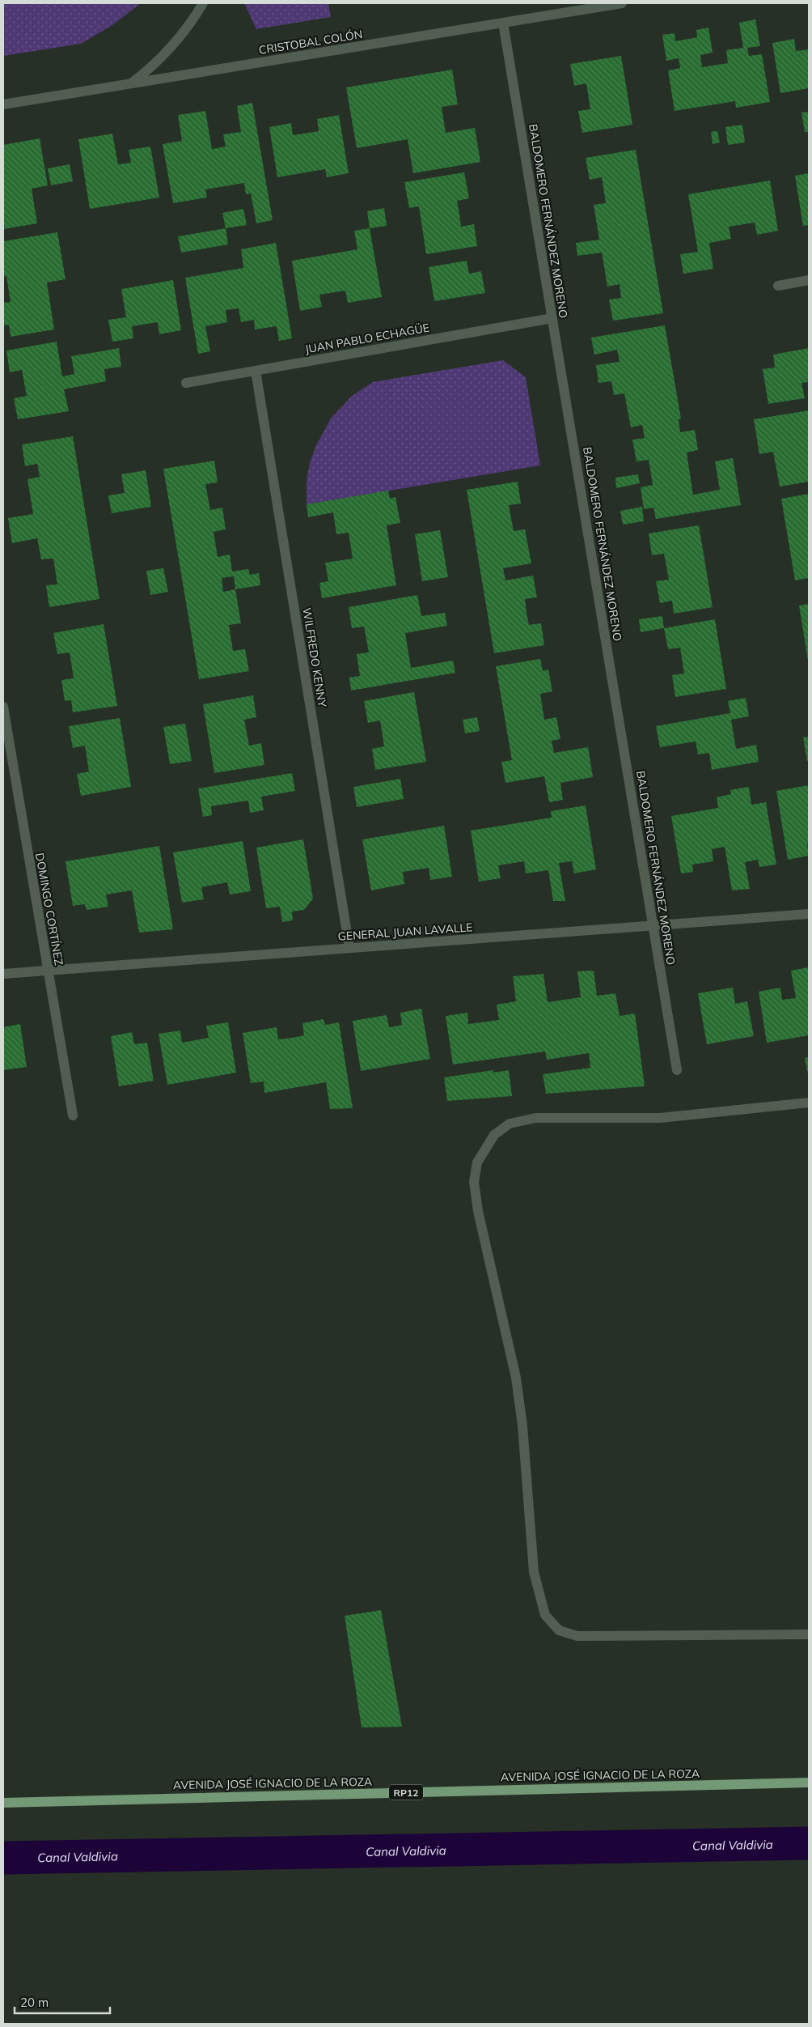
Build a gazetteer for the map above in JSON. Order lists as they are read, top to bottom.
{
  "streets": {
    "main road": ["AVENIDA JOSÉ IGNACIO DE LA ROZA", "RP12"],
    "street": [
      "CRISTOBAL COLÓN",
      "BALDOMERO FERNÁNDEZ MORENO",
      "JUAN PABLO ECHAGÜE",
      "WILFREDO KENNY",
      "DOMINGO CORTÍNEZ",
      "GENERAL JUAN LAVALLE"
    ]
  },
  "crossings": [
    ["CRISTOBAL COLÓN", "BALDOMERO FERNÁNDEZ MORENO"],
    ["BALDOMERO FERNÁNDEZ MORENO", "JUAN PABLO ECHAGÜE"],
    ["BALDOMERO FERNÁNDEZ MORENO", "GENERAL JUAN LAVALLE"],
    ["JUAN PABLO ECHAGÜE", "WILFREDO KENNY"],
    ["WILFREDO KENNY", "GENERAL JUAN LAVALLE"],
    ["DOMINGO CORTÍNEZ", "GENERAL JUAN LAVALLE"]
  ],
  "water": ["Canal Valdivia"],
  "scale_bar": "20 m"
}
